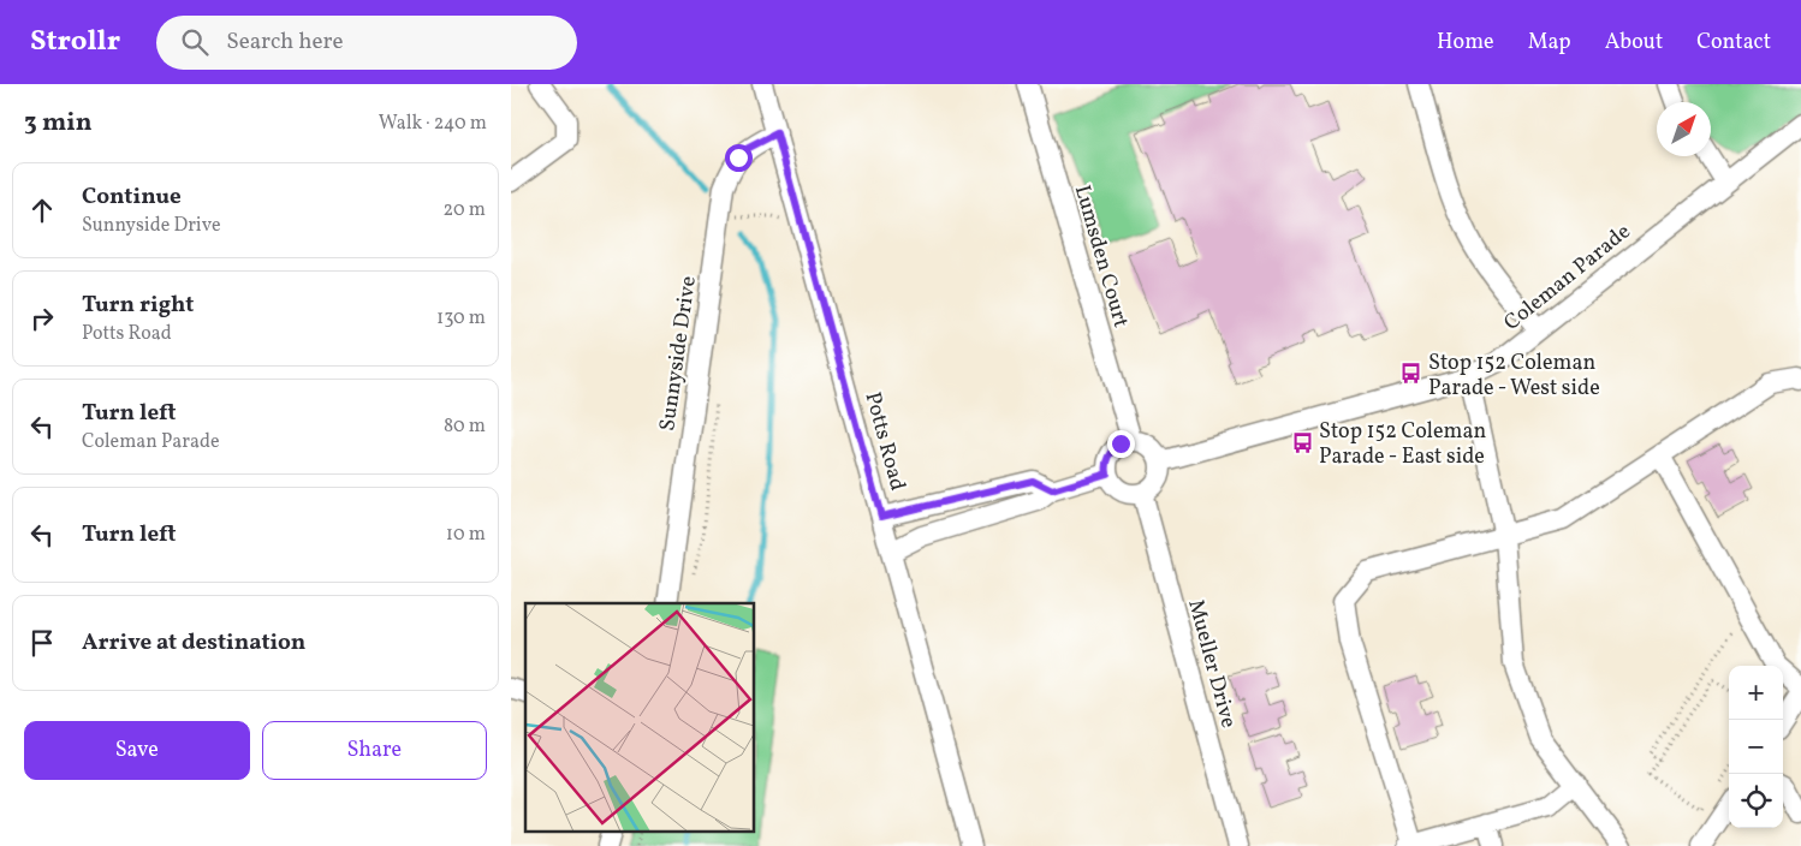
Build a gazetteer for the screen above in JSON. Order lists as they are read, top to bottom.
{
  "streets": {
    "street": [
      "Lumsden Court",
      "Coleman Parade",
      "Sunnyside Drive",
      "Potts Road",
      "Mueller Drive"
    ]
  },
  "crossings": [
    ["Lumsden Court", "Coleman Parade"],
    ["Lumsden Court", "Mueller Drive"],
    ["Coleman Parade", "Mueller Drive"],
    ["Sunnyside Drive", "Potts Road"]
  ],
  "places": {
    "bus stop": ["Stop 152 Coleman Parade - West side", "Stop 152 Coleman Parade - East side"]
  },
  "north": "top right",
  "page": {
    "header": "Strollr",
    "search": "Search here",
    "nav": [
      "Home",
      "Map",
      "About",
      "Contact"
    ],
    "heading": ["3 min", "Walk · 240 m"],
    "list": [
      ["Continue", "Sunnyside Drive", "20 m"],
      ["Turn right", "Potts Road", "130 m"],
      ["Turn left", "Coleman Parade", "80 m"],
      ["Turn left", "10 m"],
      "Arrive at destination"
    ],
    "map_buttons": ["+", "−"],
    "buttons": ["Save", "Share"]
  }
}
